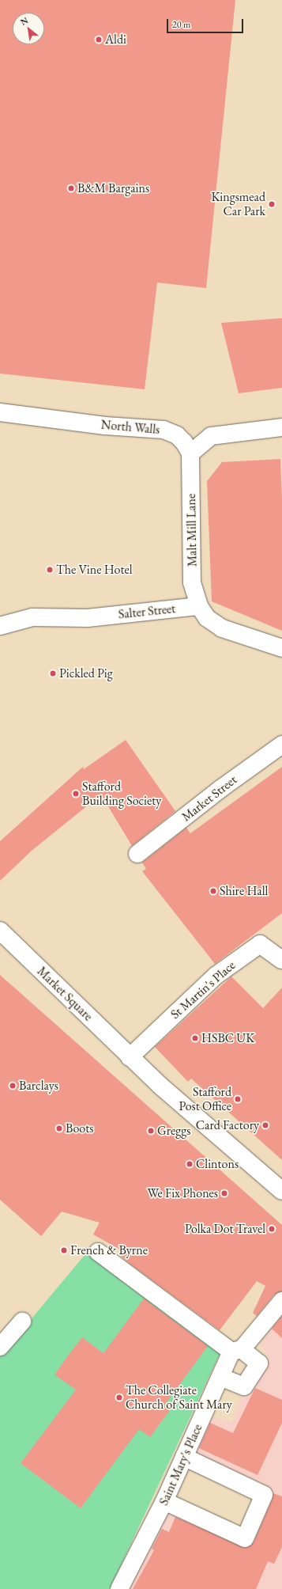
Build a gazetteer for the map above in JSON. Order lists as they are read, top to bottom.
{
  "streets": {
    "street": [
      "North Walls",
      "Malt Mill Lane",
      "Salter Street",
      "Market Street",
      "St Martin's Place",
      "Market Square",
      "Saint Mary's Place"
    ]
  },
  "crossings": [
    ["North Walls", "Malt Mill Lane"],
    ["Malt Mill Lane", "Salter Street"],
    ["St Martin's Place", "Market Square"]
  ],
  "places": [
    "Aldi",
    "B&M Bargains",
    "Kingsmead Car Park",
    "The Vine Hotel",
    "Pickled Pig",
    "Stafford Building Society",
    "Shire Hall",
    "HSBC UK",
    "Barclays",
    "Stafford Post Office",
    "Card Factory",
    "Boots",
    "Greggs",
    "Clintons",
    "We Fix Phones",
    "Polka Dot Travel",
    "French & Byrne",
    "The Collegiate Church of Saint Mary"
  ],
  "scale_bar": "20 m",
  "north": "top left"
}
